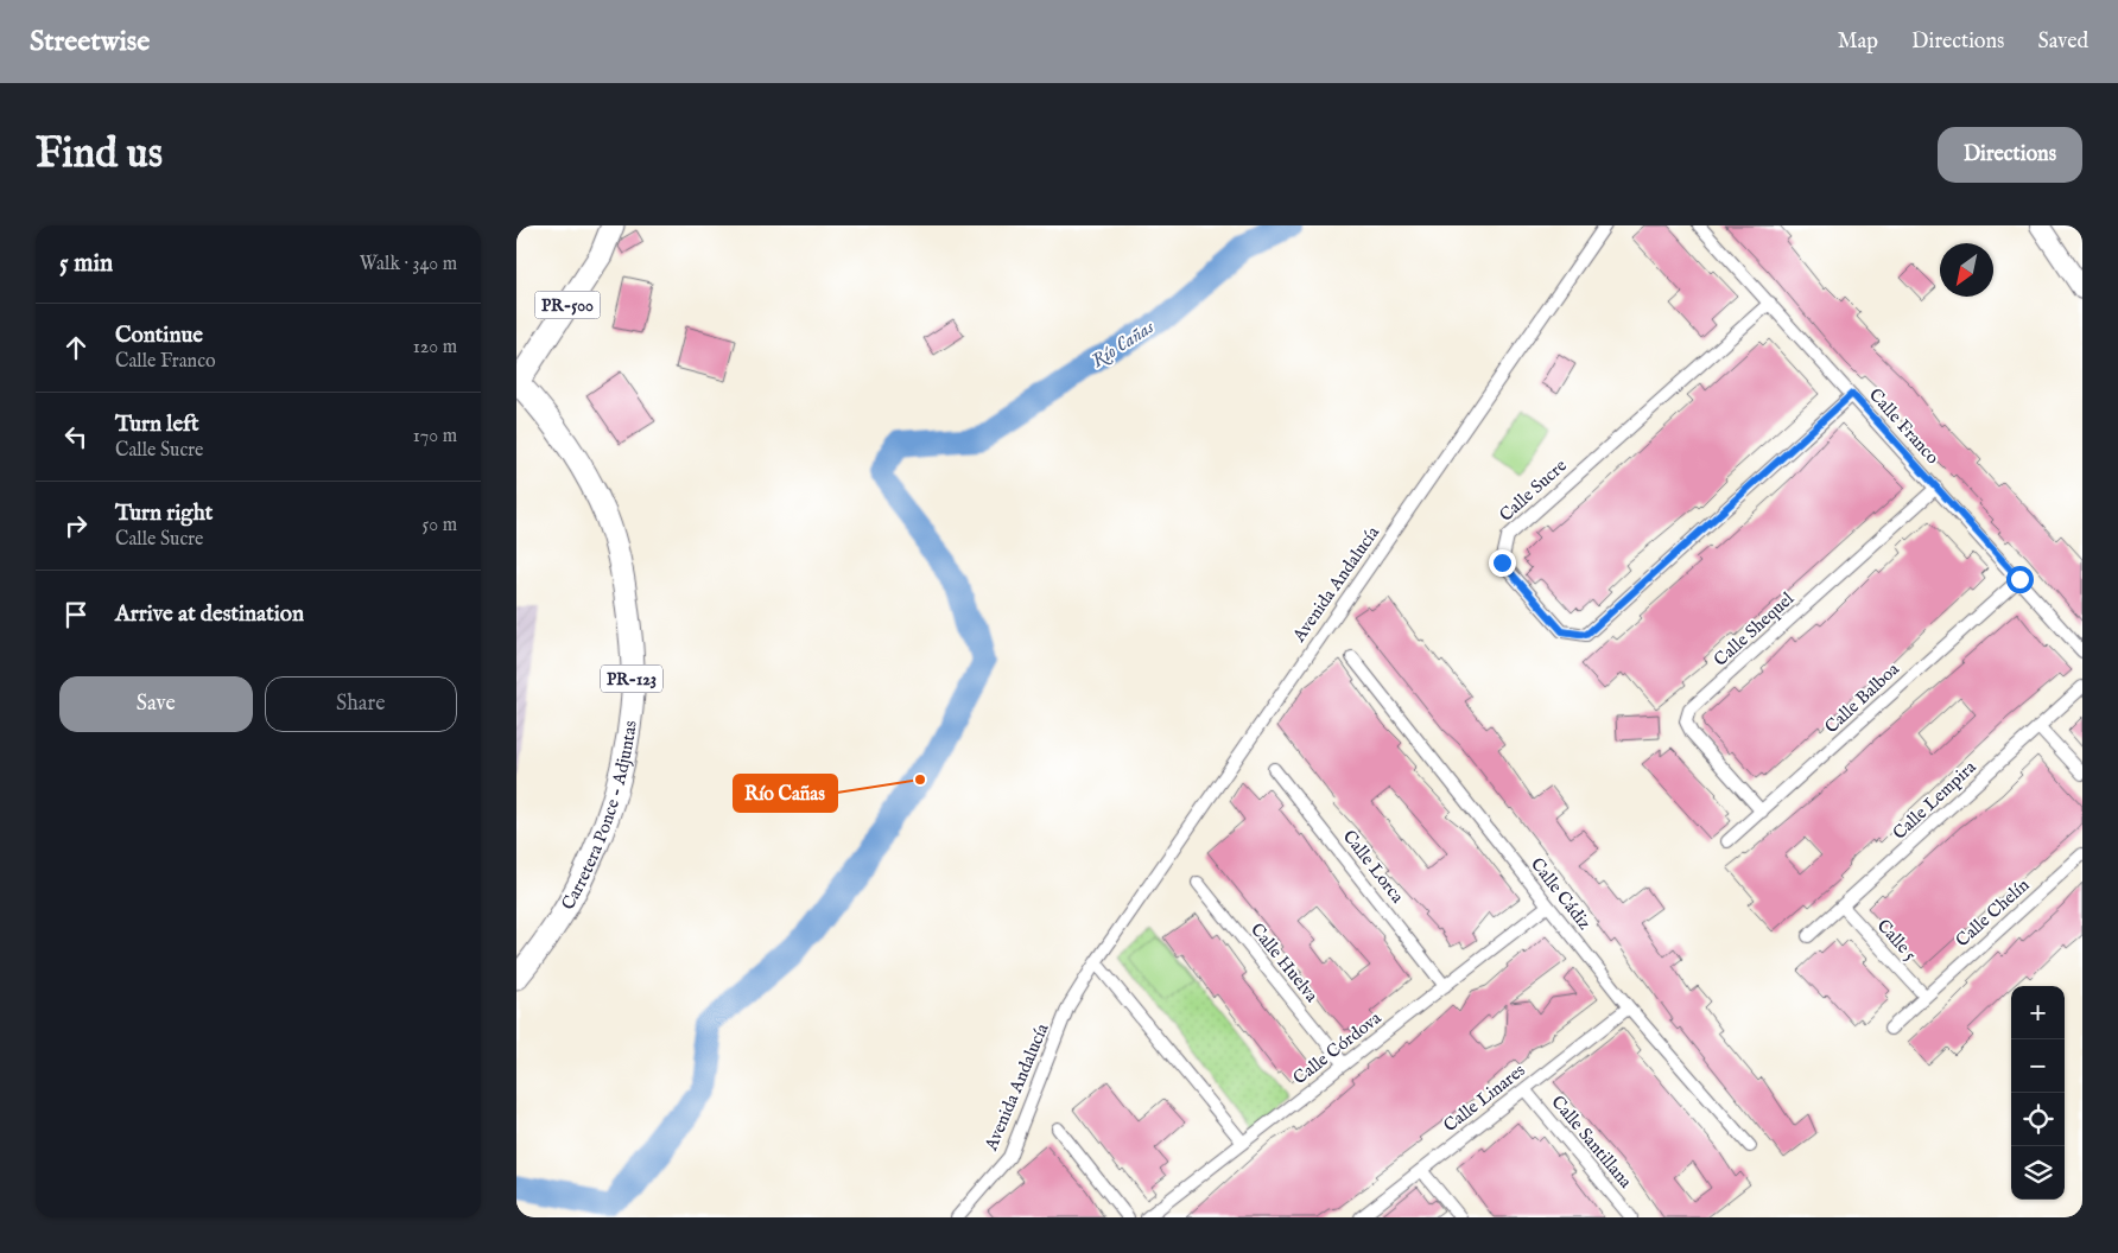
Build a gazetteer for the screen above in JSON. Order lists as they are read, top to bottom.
{
  "streets": {
    "highway": ["PR-500", "PR-123", "Carretera Ponce - Adjuntas"],
    "street": [
      "Calle Franco",
      "Calle Sucre",
      "Avenida Andalucía",
      "Calle Shequel",
      "Calle Balboa",
      "Calle Lempira",
      "Calle Lorca",
      "Calle Cádiz",
      "Calle Chelín",
      "Calle 5",
      "Calle Huelva",
      "Calle Córdova",
      "Calle Linares",
      "Calle Santillana"
    ]
  },
  "crossings": [
    ["PR-500", "Carretera Ponce - Adjuntas"],
    ["Calle Franco", "Calle Sucre"],
    ["Calle Franco", "Calle Shequel"],
    ["Calle Franco", "Calle Balboa"],
    ["Calle Shequel", "Calle Balboa"],
    ["Calle Lempira", "Calle 5"],
    ["Calle Lorca", "Calle Córdova"],
    ["Calle Cádiz", "Calle Córdova"],
    ["Calle Cádiz", "Calle Linares"],
    ["Calle Chelín", "Calle 5"],
    ["Calle Huelva", "Calle Córdova"],
    ["Calle Linares", "Calle Santillana"]
  ],
  "water": ["Río Cañas"],
  "places": ["Río Cañas"],
  "north": "bottom left",
  "page": {
    "header": "Streetwise",
    "nav": ["Map", "Directions", "Saved"],
    "buttons": [
      "Directions",
      ["Save", "Share"]
    ],
    "title": "Find us",
    "heading": ["5 min", "Walk · 340 m"],
    "list": [
      ["Continue", "Calle Franco", "120 m"],
      ["Turn left", "Calle Sucre", "170 m"],
      ["Turn right", "Calle Sucre", "50 m"],
      "Arrive at destination"
    ],
    "map_buttons": ["+", "−"]
  }
}
